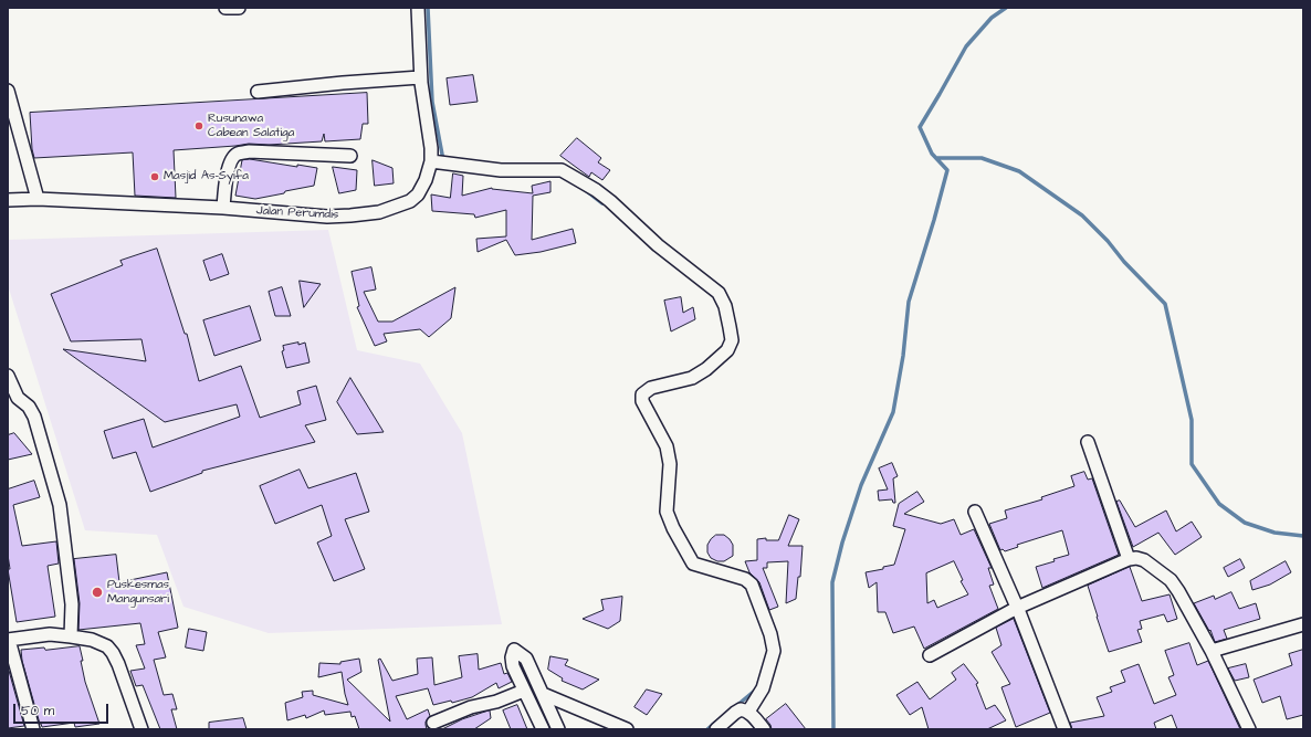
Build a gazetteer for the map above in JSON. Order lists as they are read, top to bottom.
{
  "streets": {
    "street": ["Jalan Perumdis"]
  },
  "places": ["Rusunawa Cabean Salatiga", "Masjid As-Syifa", "Puskesmas Mangunsari"],
  "scale_bar": "50 m"
}
